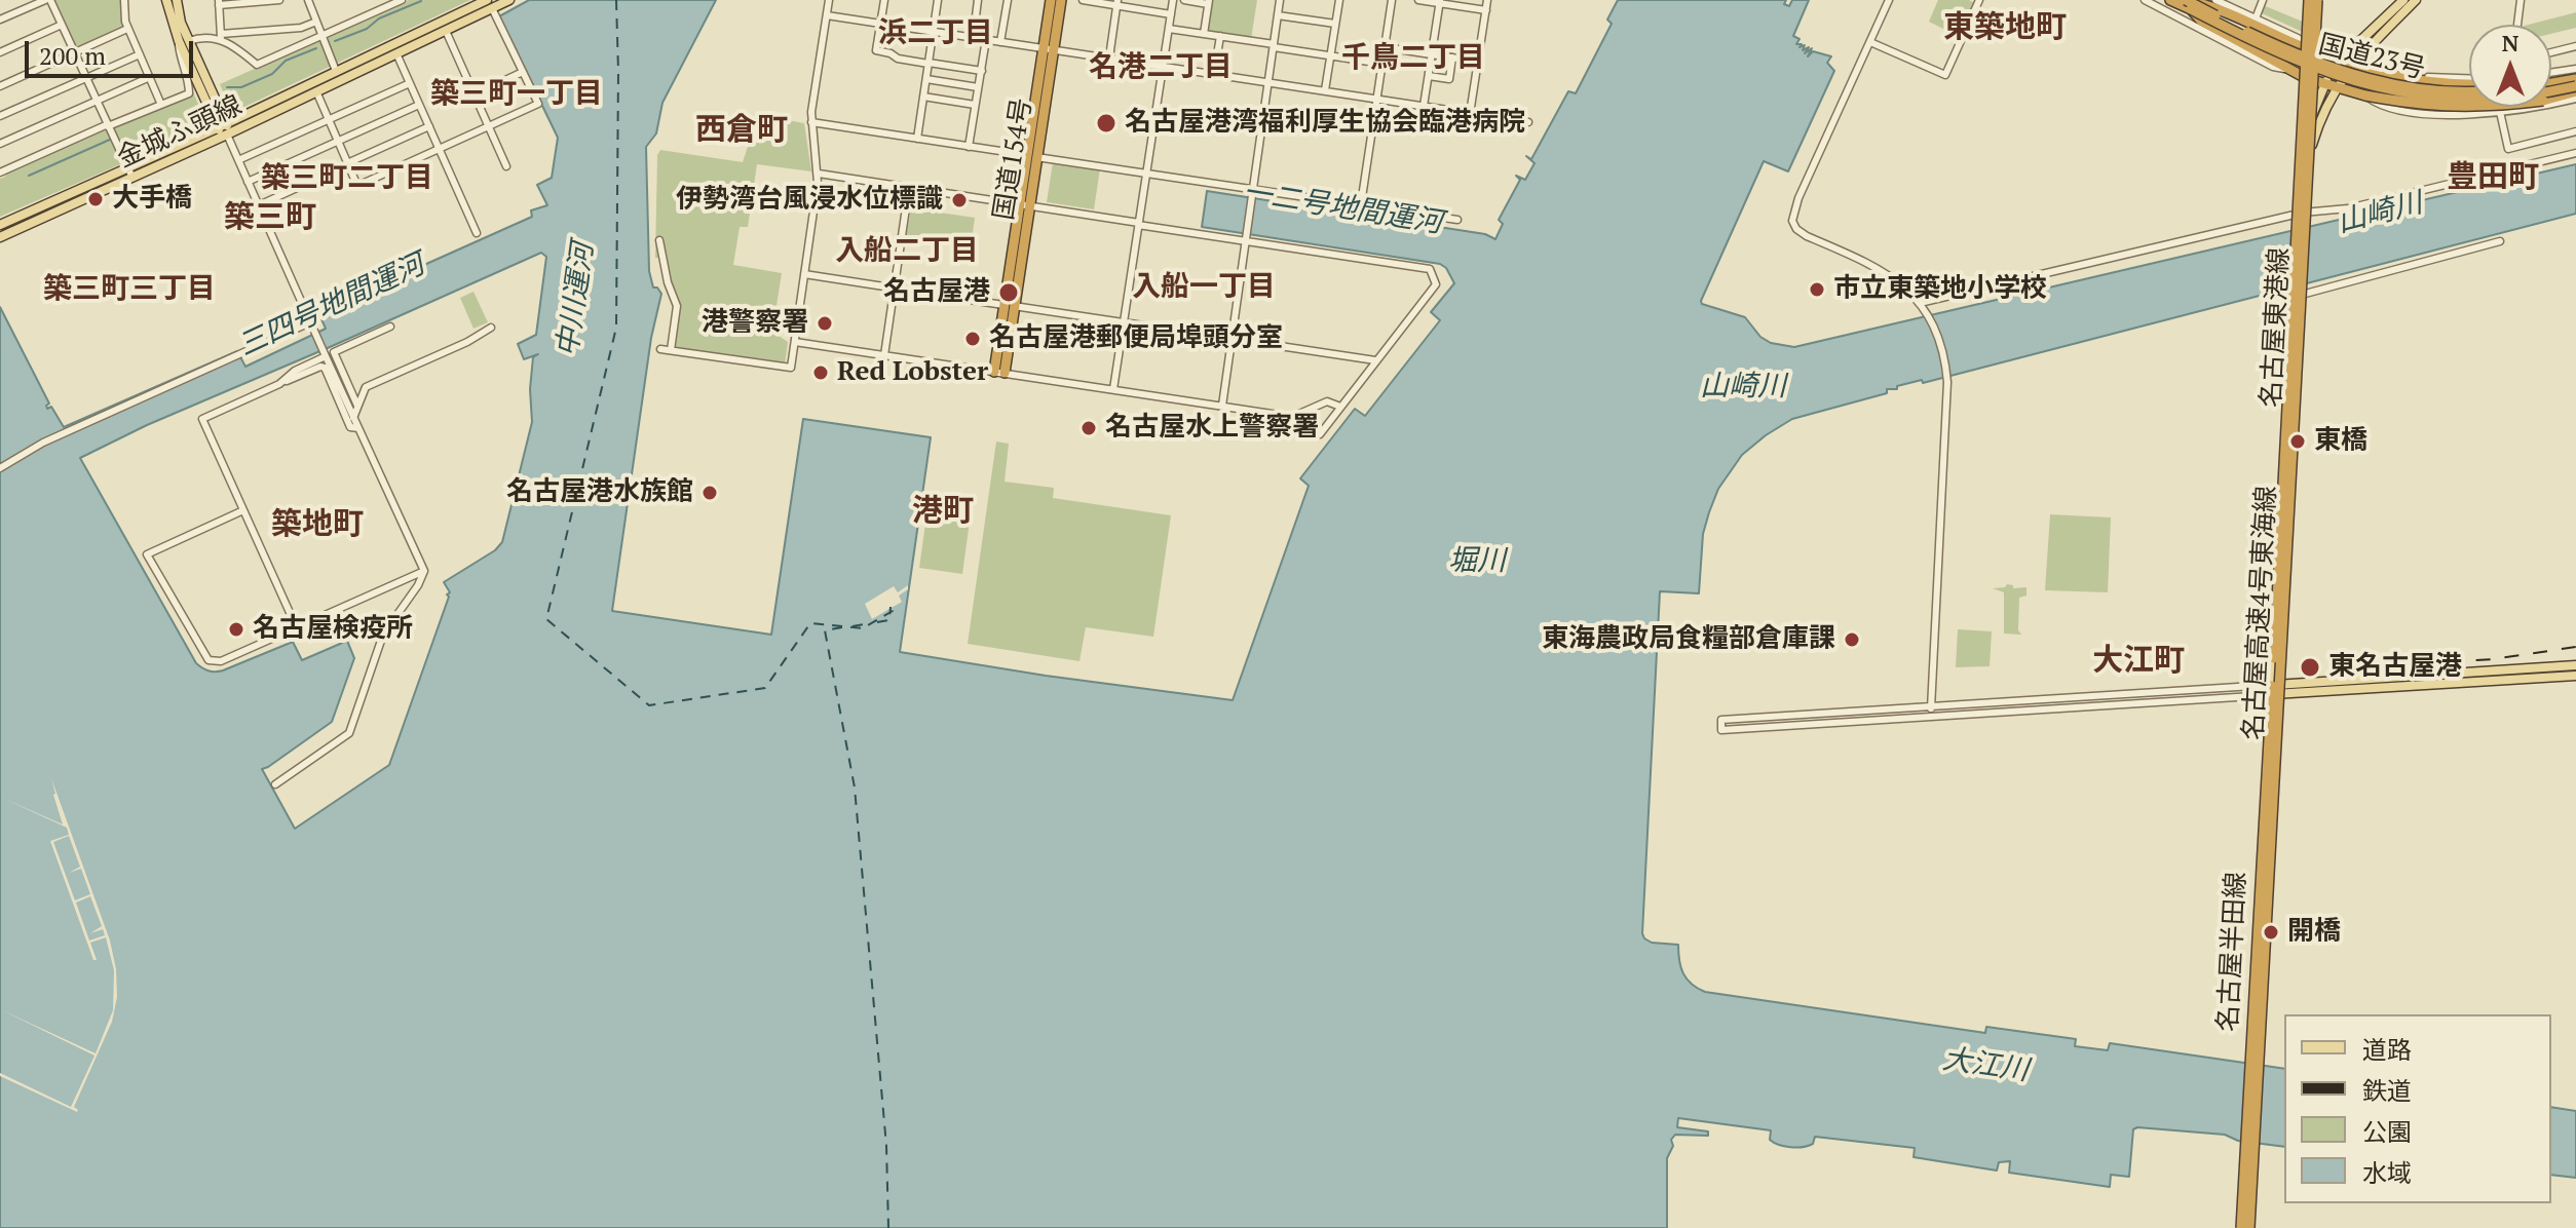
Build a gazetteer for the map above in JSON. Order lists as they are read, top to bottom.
{
  "streets": {
    "highway": ["国道23号", "国道154号", "名古屋高速4号東海線"],
    "main road": ["金城ふ頭線", "名古屋東港線", "名古屋半田線"]
  },
  "crossings": [
    ["名古屋東港線", "名古屋半田線"],
    ["名古屋高速4号東海線", "名古屋半田線"]
  ],
  "districts": [
    "東築地町",
    "浜二丁目",
    "千鳥二丁目",
    "名港二丁目",
    "築三町一丁目",
    "西倉町",
    "豊田町",
    "築三町二丁目",
    "築三町",
    "入船二丁目",
    "入船一丁目",
    "築三町三丁目",
    "港町",
    "築地町",
    "大江町"
  ],
  "water": [
    "一二号地間運河",
    "山崎川",
    "中川運河",
    "三四号地間運河",
    "堀川",
    "大江川"
  ],
  "places": [
    "名古屋港湾福利厚生協会臨港病院",
    "大手橋",
    "伊勢湾台風浸水位標識",
    "市立東築地小学校",
    "名古屋港",
    "港警察署",
    "名古屋港郵便局埠頭分室",
    "Red Lobster",
    "名古屋水上警察署",
    "東橋",
    "名古屋港水族館",
    "名古屋検疫所",
    "東海農政局食糧部倉庫課",
    "東名古屋港",
    "開橋"
  ],
  "legend": [
    "道路",
    "鉄道",
    "公園",
    "水域"
  ],
  "scale_bar": "200 m",
  "north": "top"
}
